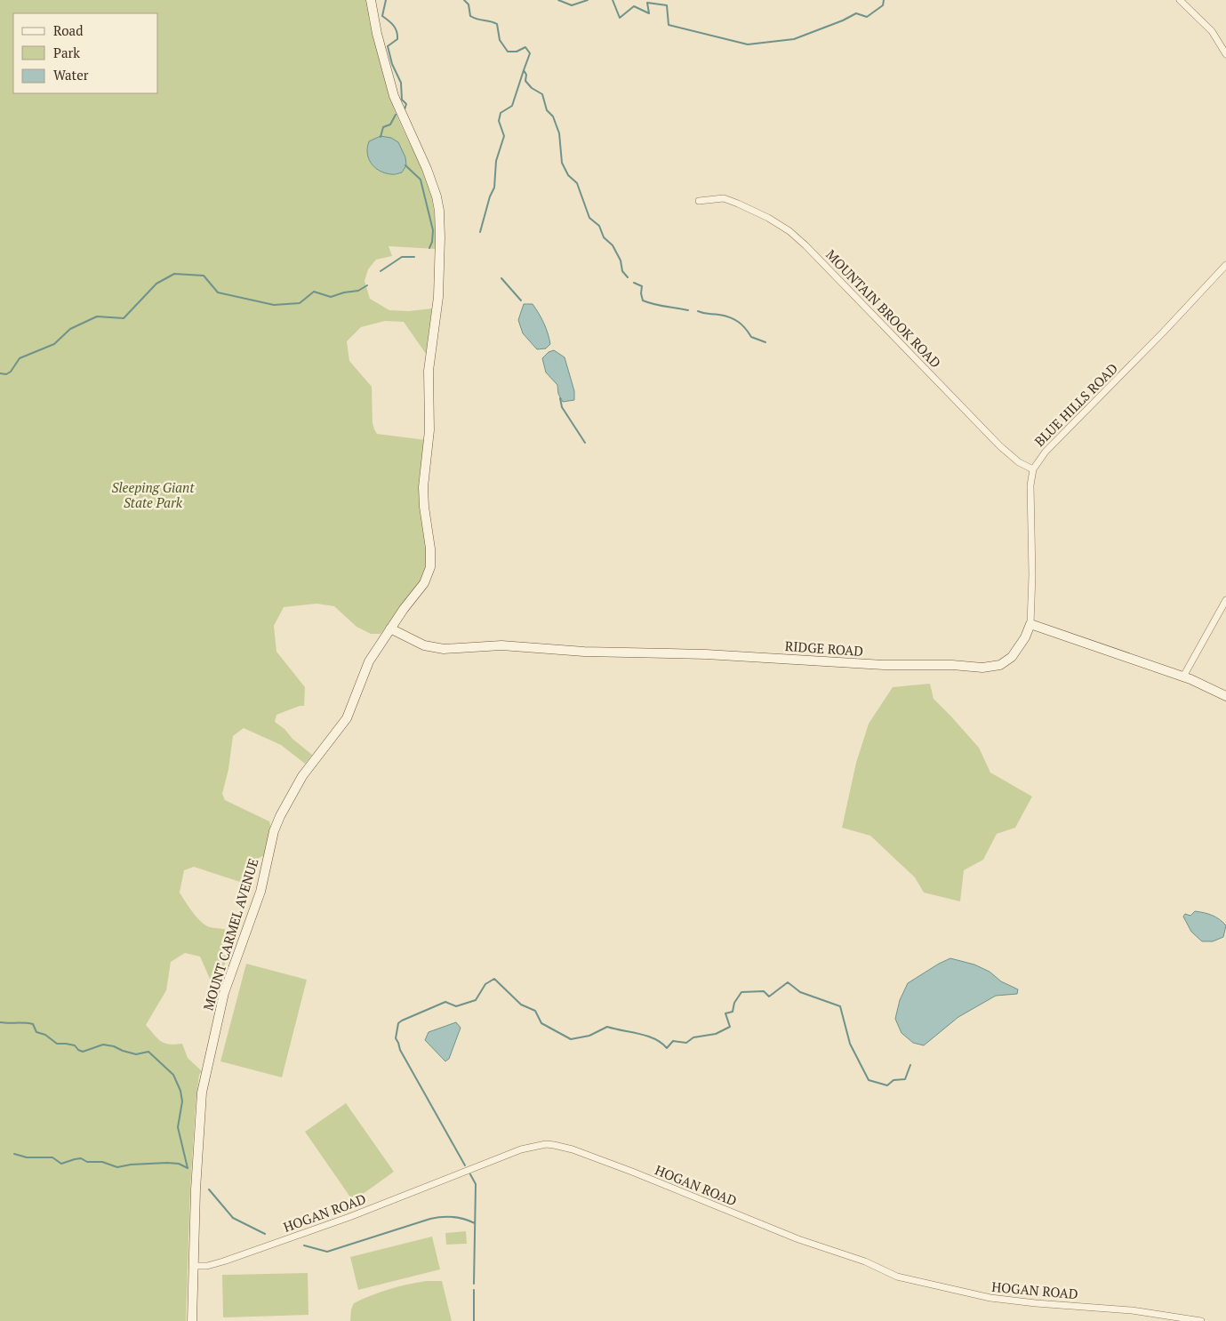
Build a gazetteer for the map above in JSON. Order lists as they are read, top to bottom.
{
  "streets": {
    "main road": ["RIDGE ROAD", "MOUNT CARMEL AVENUE"],
    "street": ["MOUNTAIN BROOK ROAD", "BLUE HILLS ROAD", "HOGAN ROAD"]
  },
  "crossings": [
    ["MOUNTAIN BROOK ROAD", "BLUE HILLS ROAD"],
    ["BLUE HILLS ROAD", "RIDGE ROAD"],
    ["RIDGE ROAD", "MOUNT CARMEL AVENUE"],
    ["MOUNT CARMEL AVENUE", "HOGAN ROAD"]
  ],
  "parks": ["Sleeping Giant State Park"],
  "legend": ["Road", "Park", "Water"]
}
